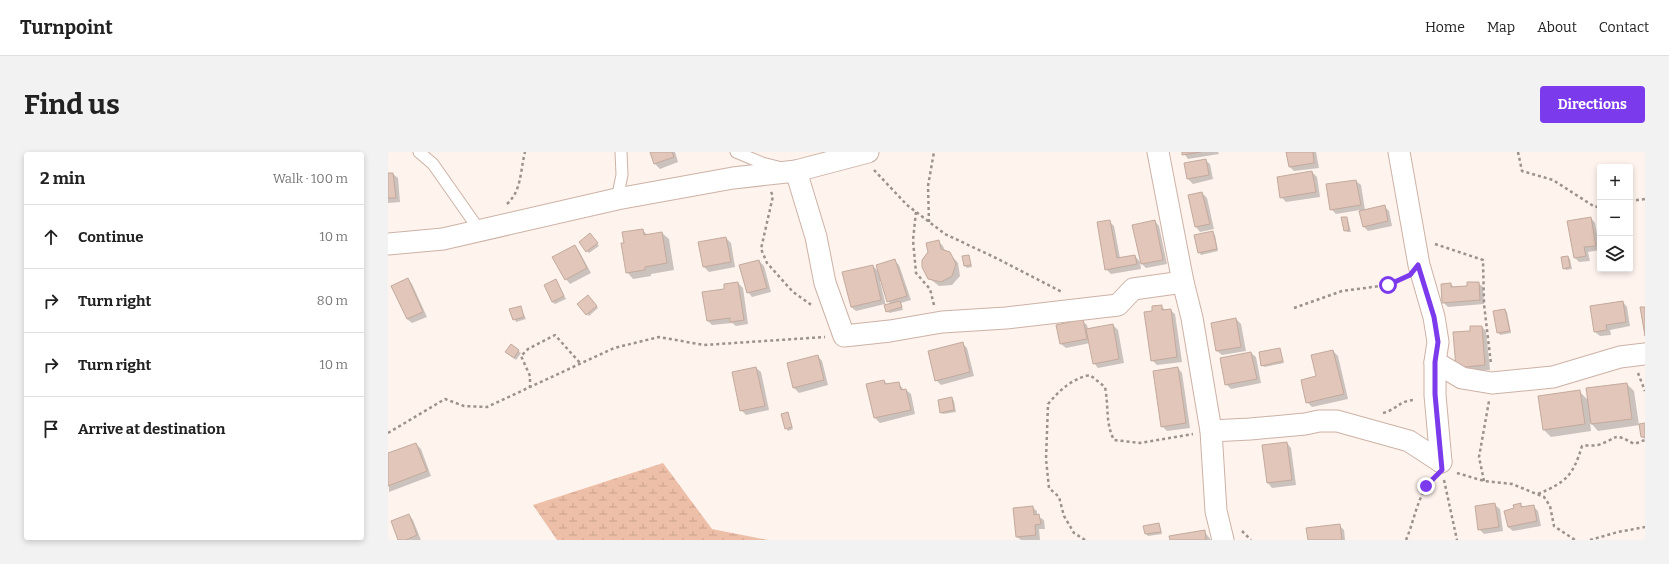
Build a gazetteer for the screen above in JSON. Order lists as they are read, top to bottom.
{
  "page": {
    "header": "Turnpoint",
    "nav": [
      "Home",
      "Map",
      "About",
      "Contact"
    ],
    "buttons": "Directions",
    "title": "Find us",
    "heading": ["2 min", "Walk · 100 m"],
    "map_buttons": ["+", "−"],
    "list": [
      ["Continue", "10 m"],
      ["Turn right", "80 m"],
      ["Turn right", "10 m"],
      "Arrive at destination"
    ]
  }
}
